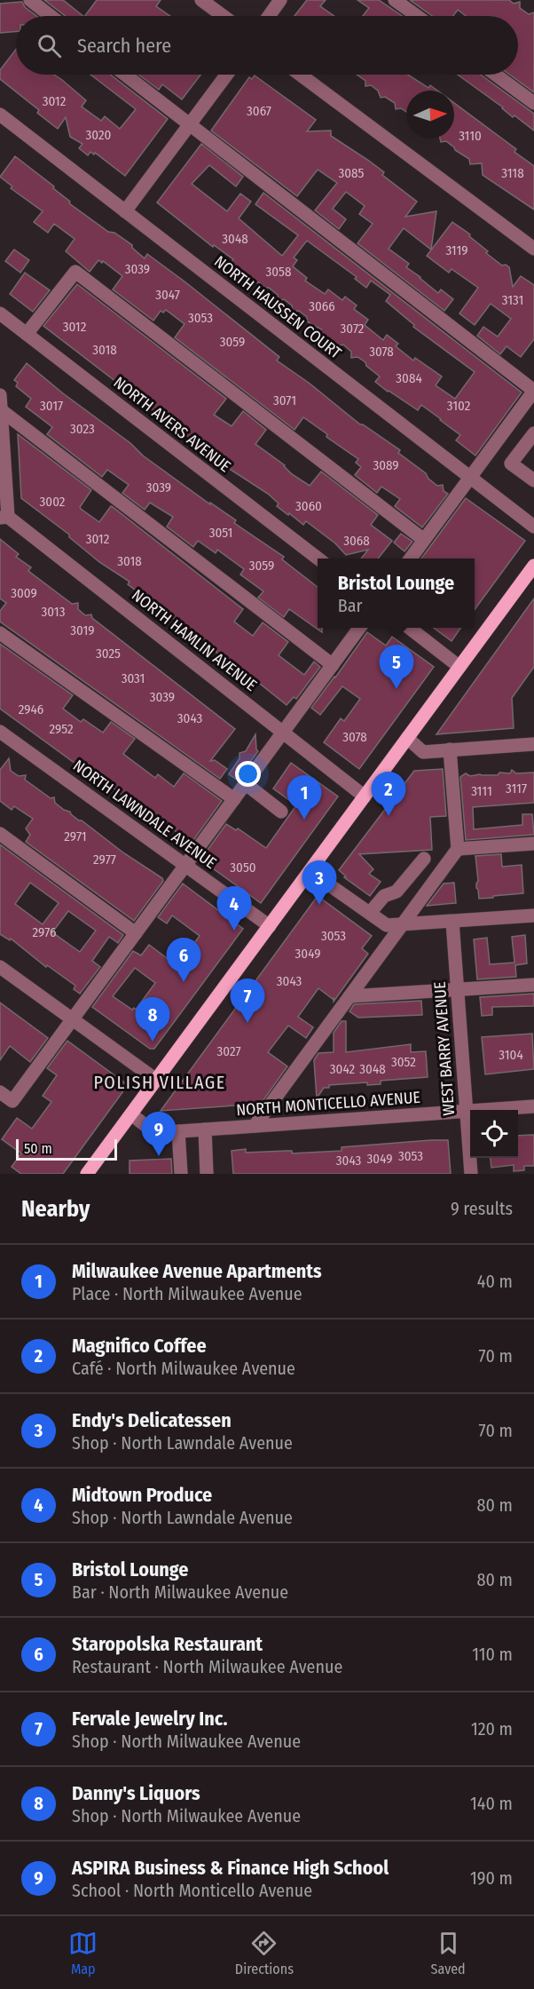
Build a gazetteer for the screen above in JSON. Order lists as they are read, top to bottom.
{
  "streets": {
    "street": [
      "NORTH HAUSSEN COURT",
      "NORTH AVERS AVENUE",
      "NORTH HAMLIN AVENUE",
      "NORTH LAWNDALE AVENUE",
      "WEST BARRY AVENUE",
      "NORTH MONTICELLO AVENUE"
    ]
  },
  "crossings": [
    ["WEST BARRY AVENUE", "NORTH MONTICELLO AVENUE"]
  ],
  "districts": ["POLISH VILLAGE"],
  "house_numbers": [
    "3012",
    "3067",
    "3020",
    "3110",
    "3085",
    "3118",
    "3048",
    "3119",
    "3039",
    "3058",
    "3047",
    "3131",
    "3066",
    "3053",
    "3012",
    "3072",
    "3059",
    "3018",
    "3078",
    "3084",
    "3071",
    "3017",
    "3102",
    "3023",
    "3089",
    "3039",
    "3002",
    "3060",
    "3051",
    "3012",
    "3068",
    "3018",
    "3059",
    "3009",
    "3013",
    "3019",
    "3025",
    "3031",
    "3039",
    "2946",
    "3043",
    "2952",
    "3078",
    "3117",
    "3111",
    "2971",
    "2977",
    "3050",
    "2976",
    "3053",
    "3049",
    "3043",
    "3027",
    "3104",
    "3052",
    "3042",
    "3048",
    "3053",
    "3049",
    "3043"
  ],
  "scale_bar": "50 m",
  "north": "right",
  "page": {
    "search": "Search here",
    "popup": ["Bristol Lounge", "Bar"],
    "pins": [
      "5",
      "2",
      "1",
      "3",
      "4",
      "6",
      "7",
      "8",
      "9"
    ],
    "scale": "50 m",
    "heading": ["Nearby", "9 results"],
    "list": [
      {
        "mark": "1",
        "name": "Milwaukee Avenue Apartments",
        "note": "Place · North Milwaukee Avenue",
        "value": "40 m"
      },
      {
        "mark": "2",
        "name": "Magnifico Coffee",
        "note": "Café · North Milwaukee Avenue",
        "value": "70 m"
      },
      {
        "mark": "3",
        "name": "Endy's Delicatessen",
        "note": "Shop · North Lawndale Avenue",
        "value": "70 m"
      },
      {
        "mark": "4",
        "name": "Midtown Produce",
        "note": "Shop · North Lawndale Avenue",
        "value": "80 m"
      },
      {
        "mark": "5",
        "name": "Bristol Lounge",
        "note": "Bar · North Milwaukee Avenue",
        "value": "80 m"
      },
      {
        "mark": "6",
        "name": "Staropolska Restaurant",
        "note": "Restaurant · North Milwaukee Avenue",
        "value": "110 m"
      },
      {
        "mark": "7",
        "name": "Fervale Jewelry Inc.",
        "note": "Shop · North Milwaukee Avenue",
        "value": "120 m"
      },
      {
        "mark": "8",
        "name": "Danny's Liquors",
        "note": "Shop · North Milwaukee Avenue",
        "value": "140 m"
      },
      {
        "mark": "9",
        "name": "ASPIRA Business & Finance High School",
        "note": "School · North Monticello Avenue",
        "value": "190 m"
      }
    ],
    "nav": ["Map", "Directions", "Saved"]
  }
}
